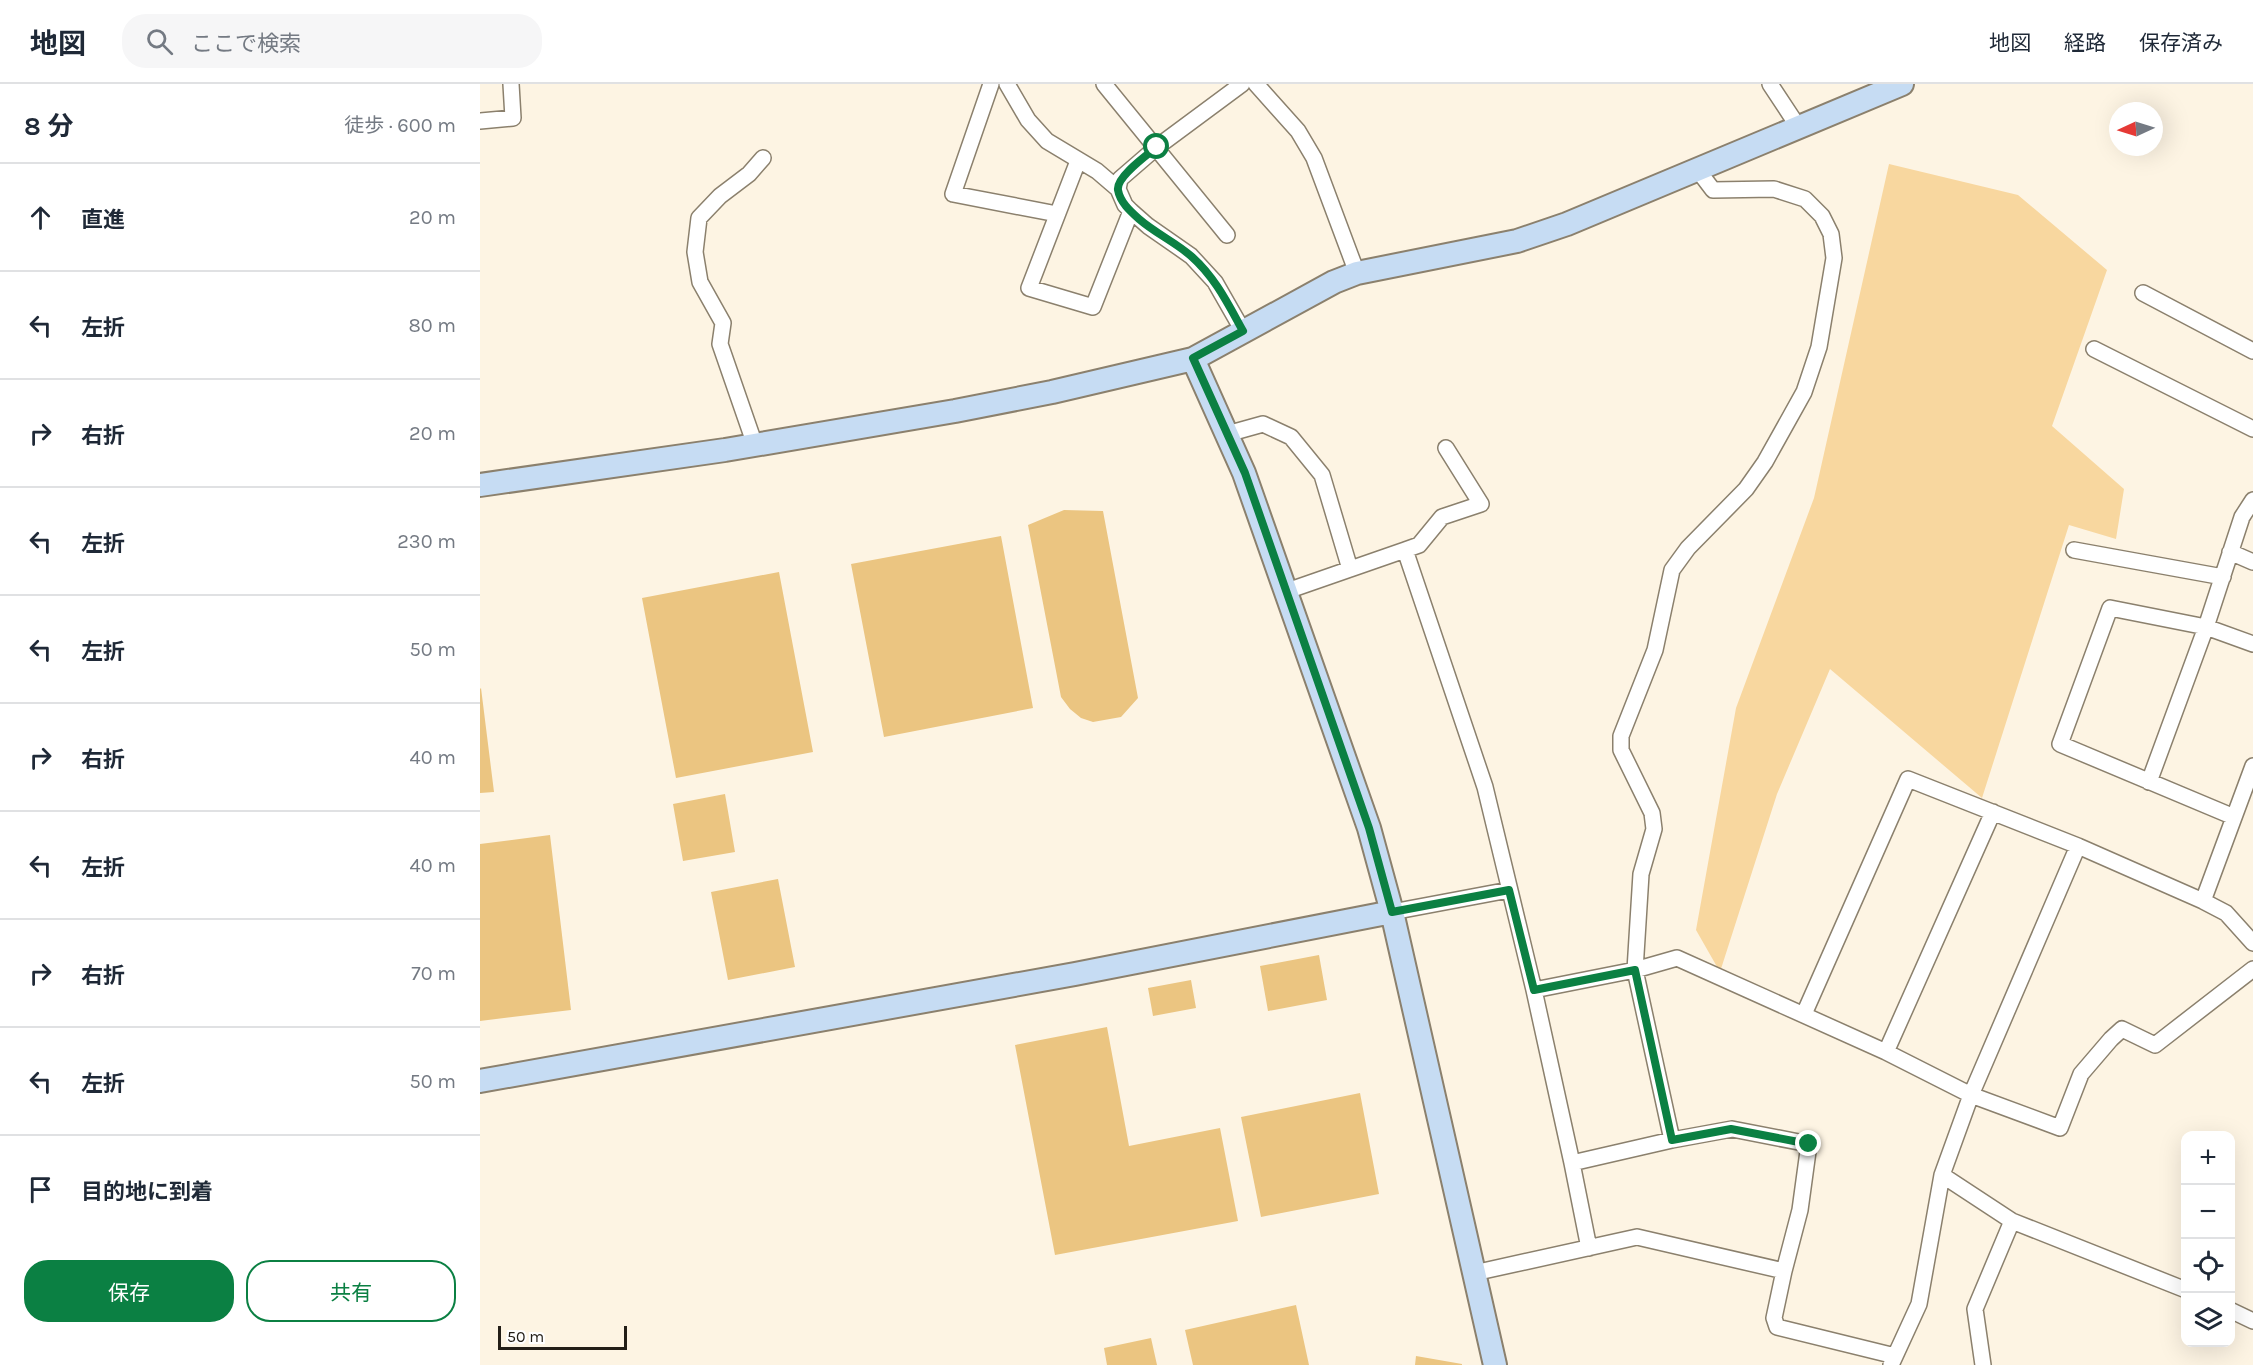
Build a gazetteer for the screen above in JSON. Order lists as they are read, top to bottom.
{
  "scale_bar": "50 m",
  "north": "left",
  "page": {
    "header": "地図",
    "search": "ここで検索",
    "nav": ["地図", "経路", "保存済み"],
    "heading": ["8 分", "徒歩 · 600 m"],
    "list": [
      ["直進", "20 m"],
      ["左折", "80 m"],
      ["右折", "20 m"],
      ["左折", "230 m"],
      ["左折", "50 m"],
      ["右折", "40 m"],
      ["左折", "40 m"],
      ["右折", "70 m"],
      ["左折", "50 m"],
      "目的地に到着"
    ],
    "map_buttons": ["+", "−"],
    "buttons": ["保存", "共有"],
    "scale": "50 m"
  }
}
